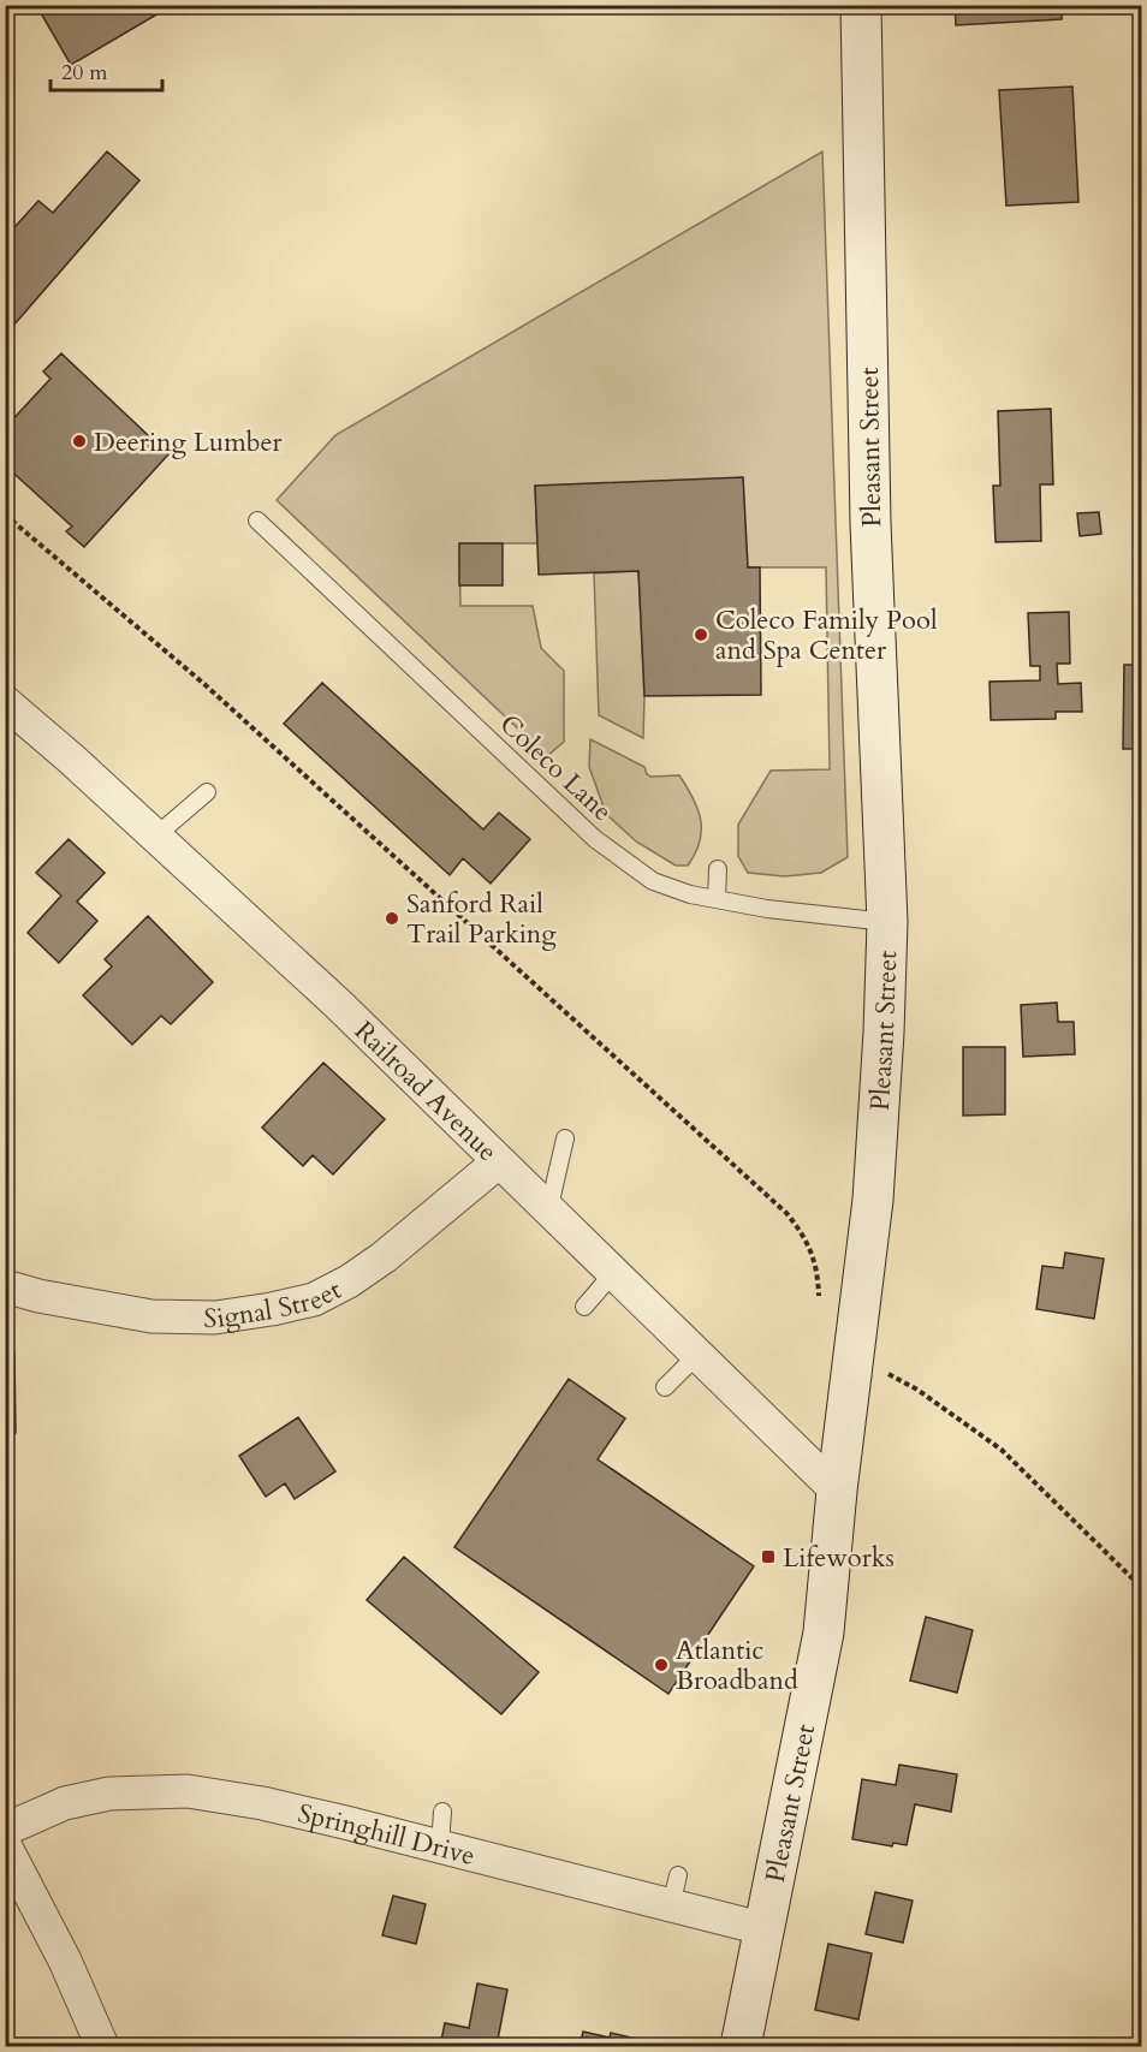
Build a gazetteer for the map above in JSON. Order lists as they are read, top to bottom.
{
  "streets": {
    "main road": ["Pleasant Street"],
    "street": ["Railroad Avenue", "Signal Street", "Springhill Drive"],
    "lane": ["Coleco Lane"]
  },
  "crossings": [
    ["Pleasant Street", "Coleco Lane"],
    ["Pleasant Street", "Railroad Avenue"],
    ["Pleasant Street", "Springhill Drive"],
    ["Railroad Avenue", "Signal Street"]
  ],
  "places": {
    "other": [
      "Deering Lumber",
      "Coleco Family Pool and Spa Center",
      "Sanford Rail Trail Parking",
      "Atlantic Broadband"
    ],
    "transit": ["Lifeworks"]
  },
  "scale_bar": "20 m"
}
